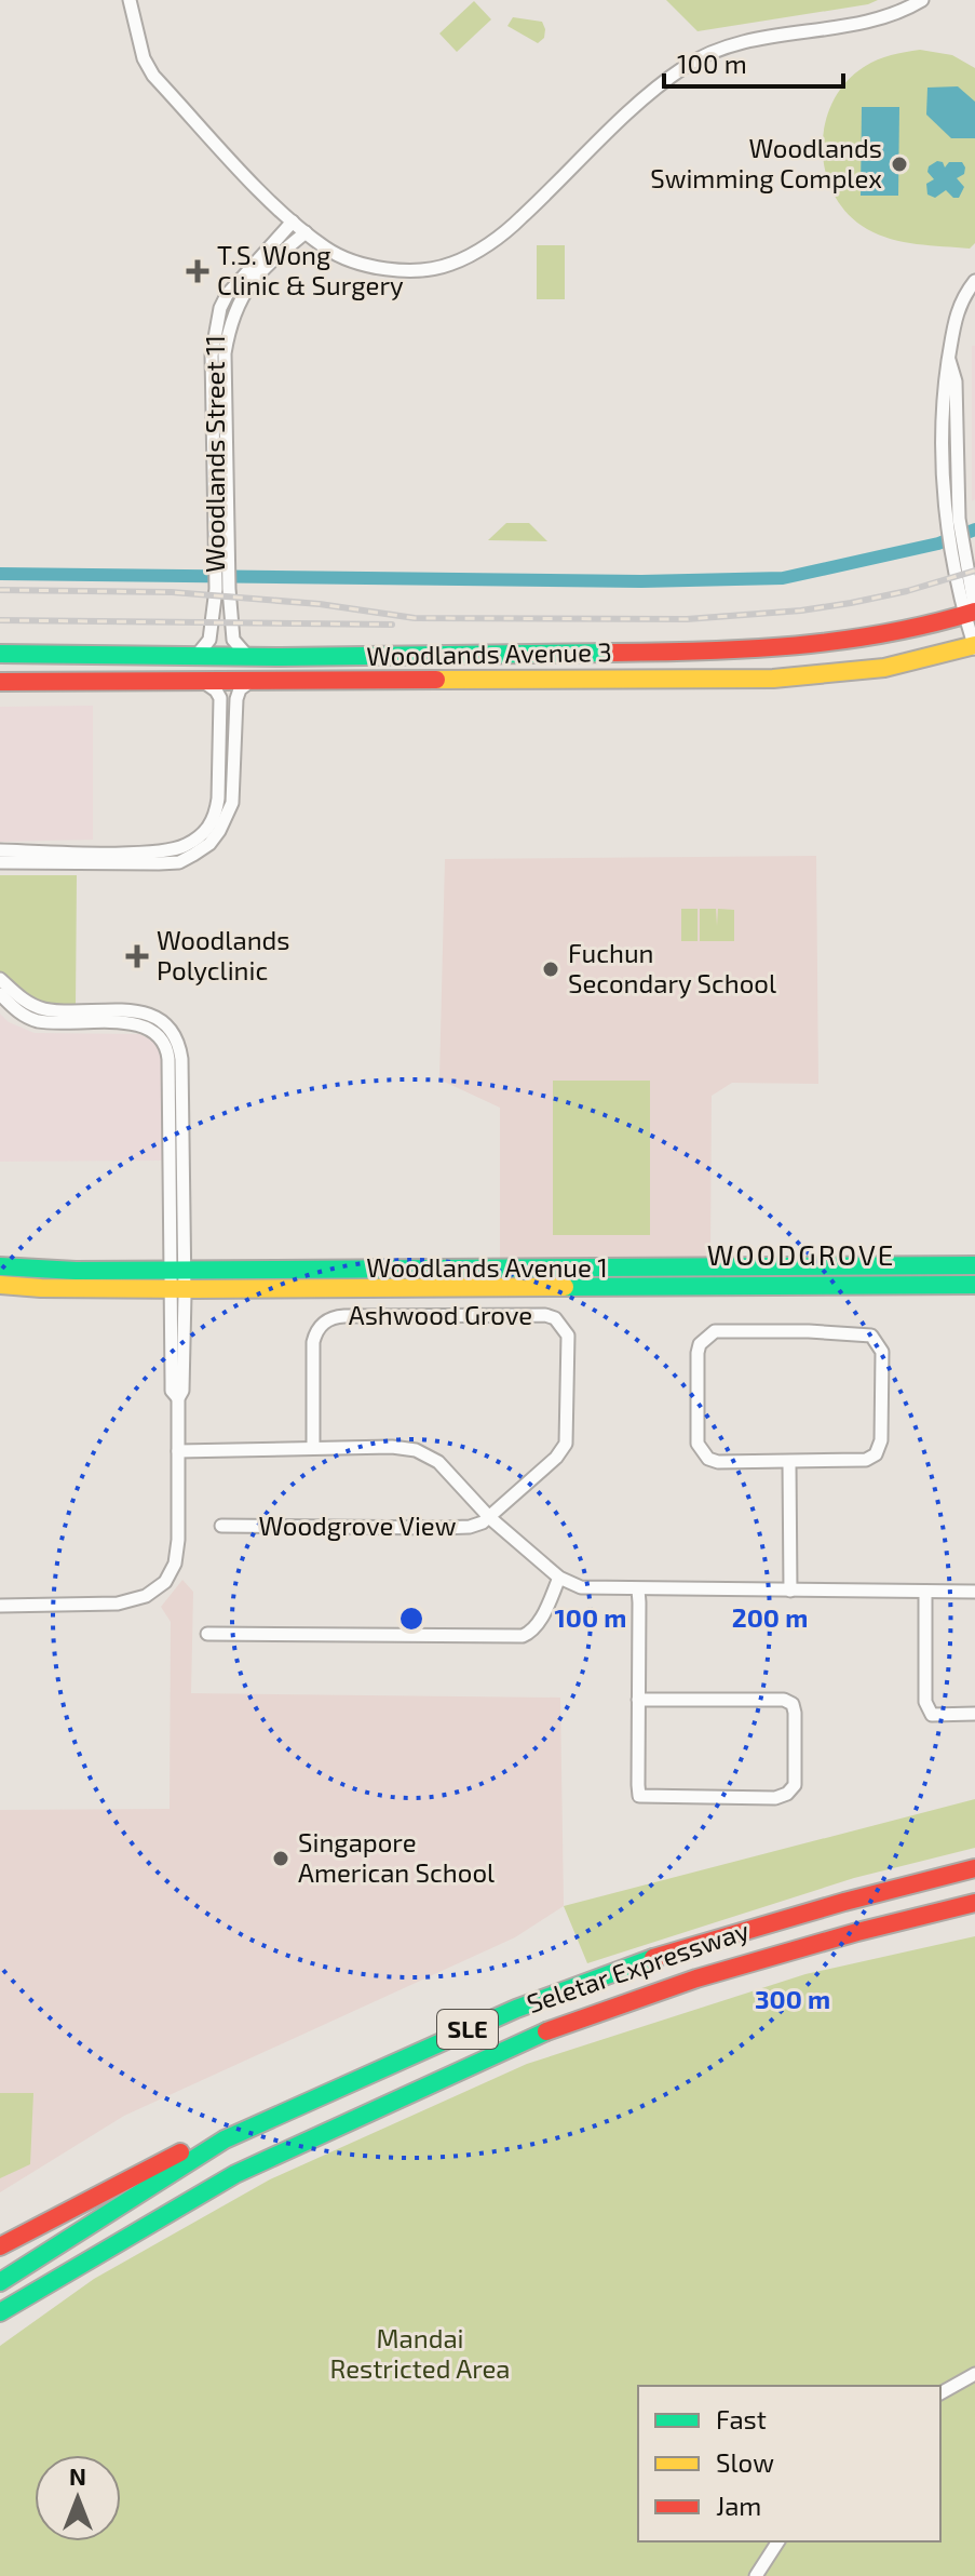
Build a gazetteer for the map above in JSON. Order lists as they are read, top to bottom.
{
  "streets": {
    "main road": [
      "Woodlands Avenue 3",
      "Woodlands Avenue 1",
      "Seletar Expressway",
      "SLE"
    ],
    "street": ["Woodlands Street 11", "Ashwood Grove", "Woodgrove View"]
  },
  "crossings": [
    ["Woodlands Street 11", "Woodlands Avenue 3"],
    ["Ashwood Grove", "Woodgrove View"]
  ],
  "districts": ["WOODGROVE"],
  "parks": ["Mandai Restricted Area"],
  "places": {
    "other": ["Woodlands Swimming Complex", "Fuchun Secondary School", "Singapore American School"],
    "health": ["T.S. Wong Clinic & Surgery", "Woodlands Polyclinic"]
  },
  "legend": ["Fast", "Slow", "Jam"],
  "scale_bar": "100 m",
  "north": "top",
  "rings": ["100 m", "200 m", "300 m"]
}
